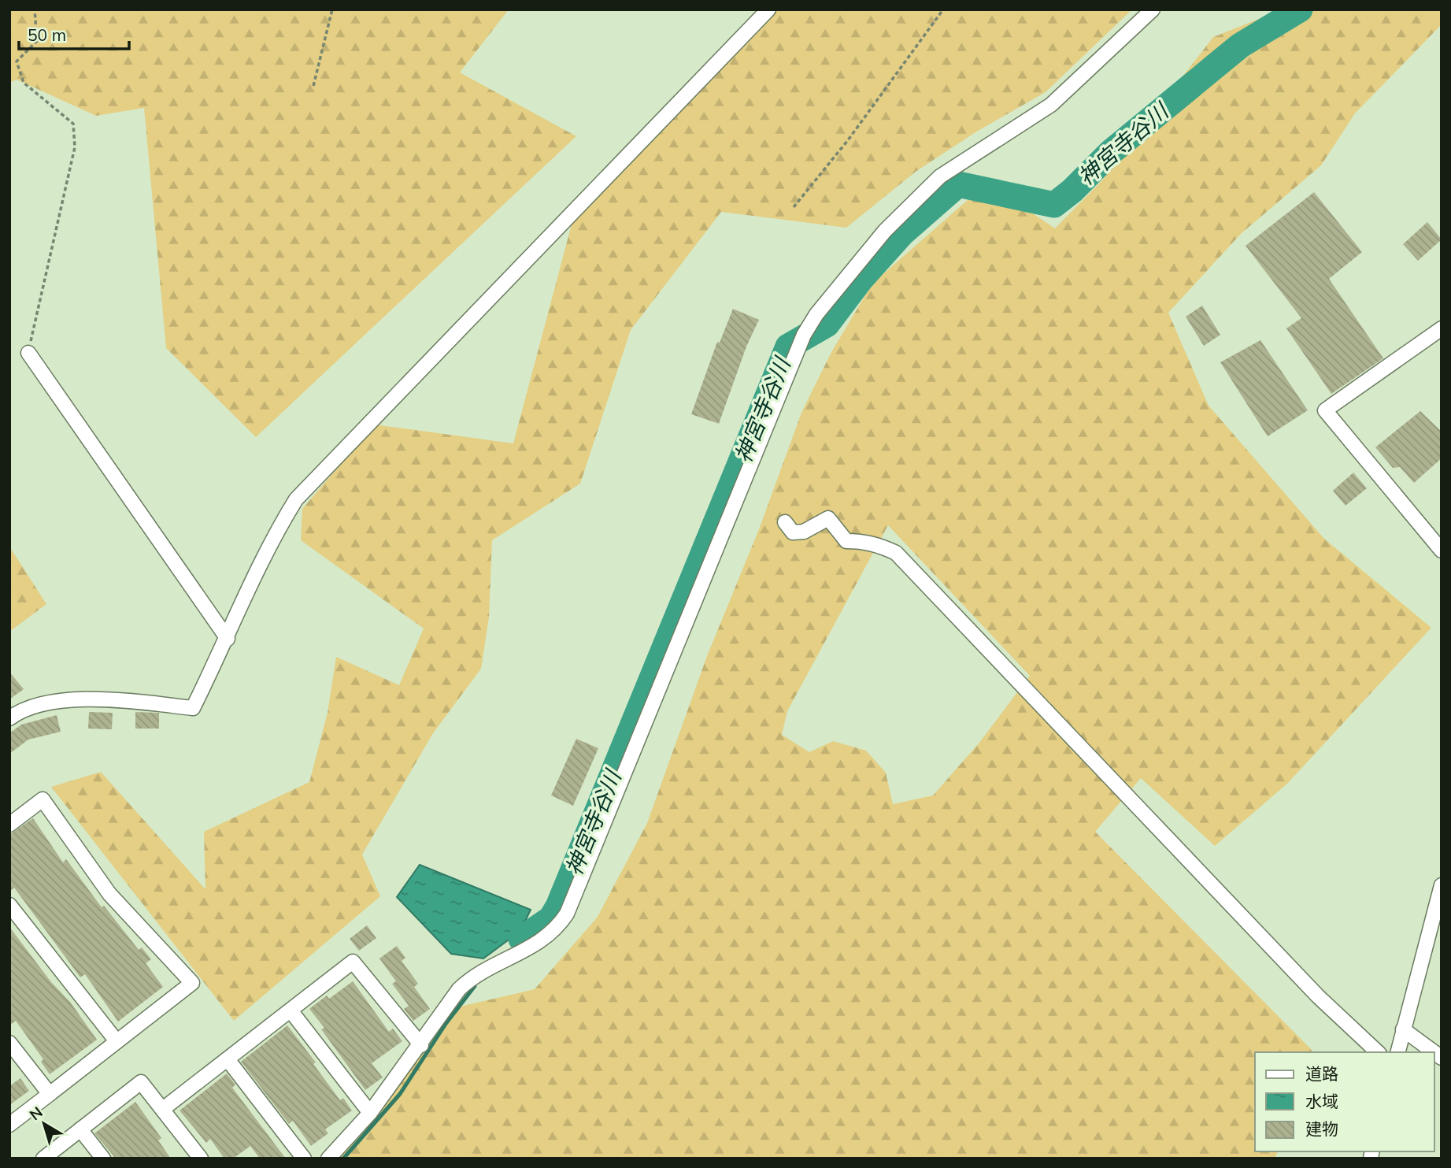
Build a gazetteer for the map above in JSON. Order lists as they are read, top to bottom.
{
  "water": ["神宮寺谷川"],
  "legend": ["道路", "水域", "建物"],
  "scale_bar": "50 m",
  "north": "top left"
}
